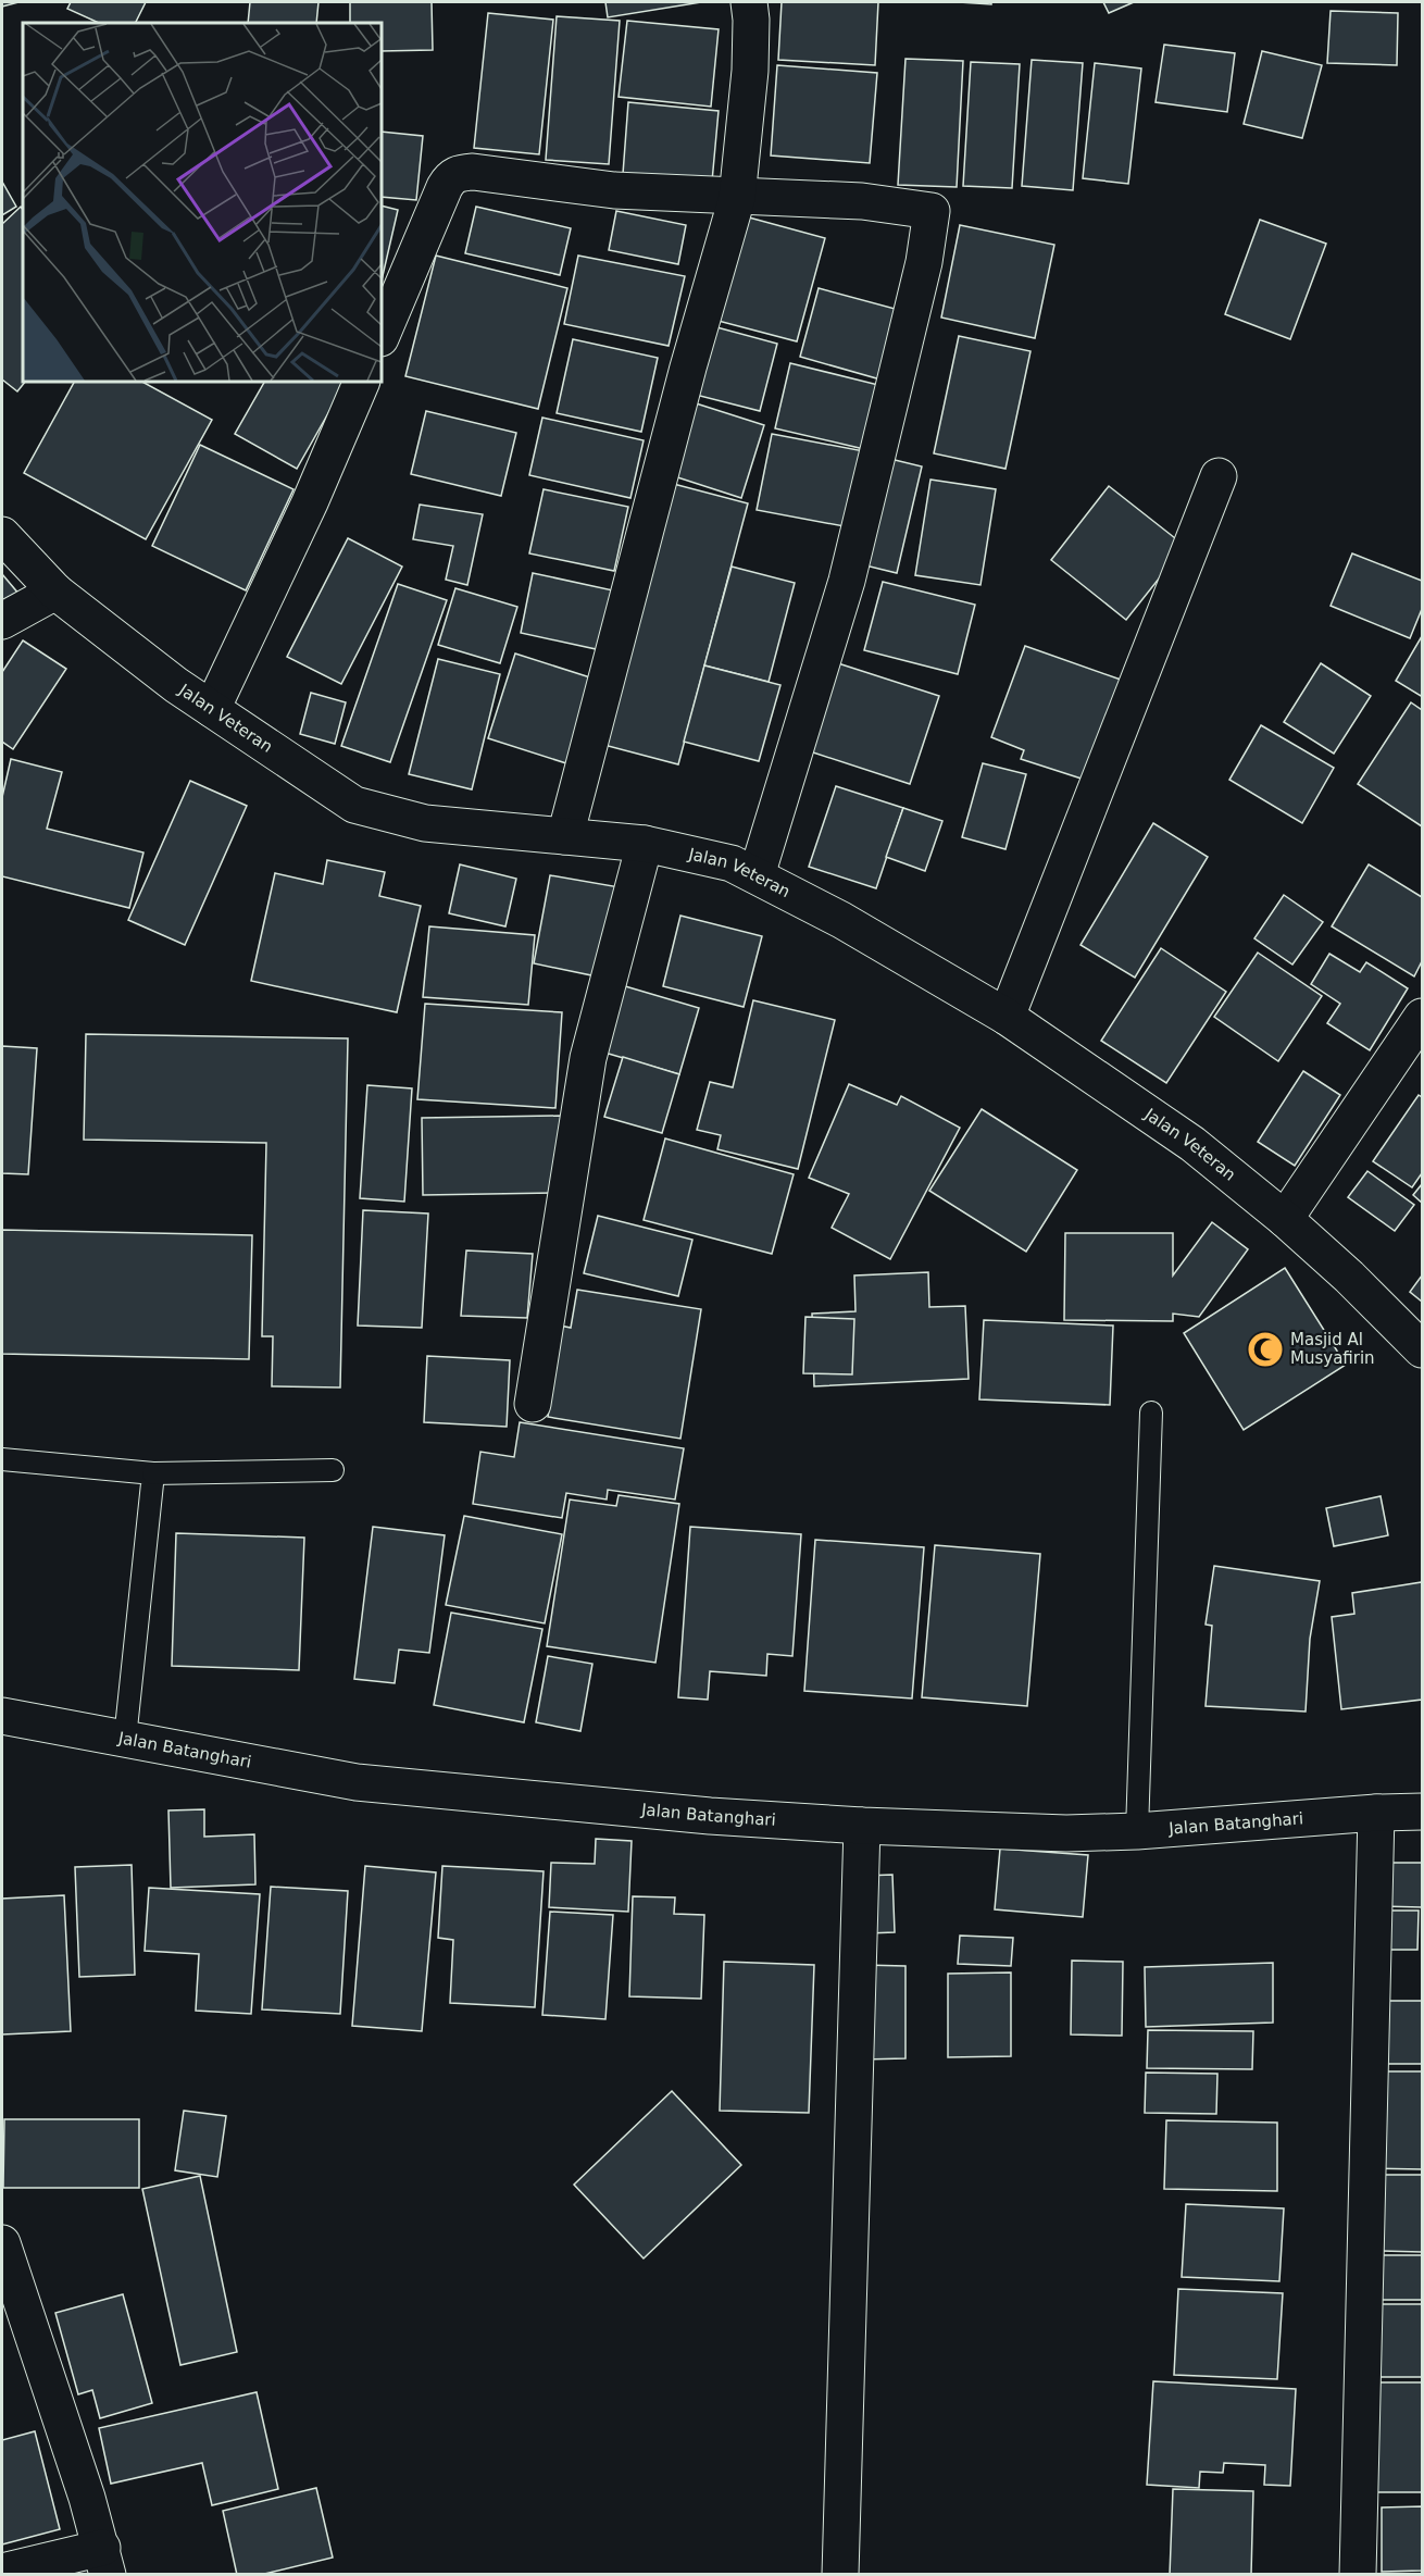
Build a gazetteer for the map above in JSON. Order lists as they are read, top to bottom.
{
  "streets": {
    "street": ["Jalan Veteran", "Jalan Batanghari"]
  },
  "places": {
    "mosque": ["Masjid Al Musyafirin"]
  }
}
